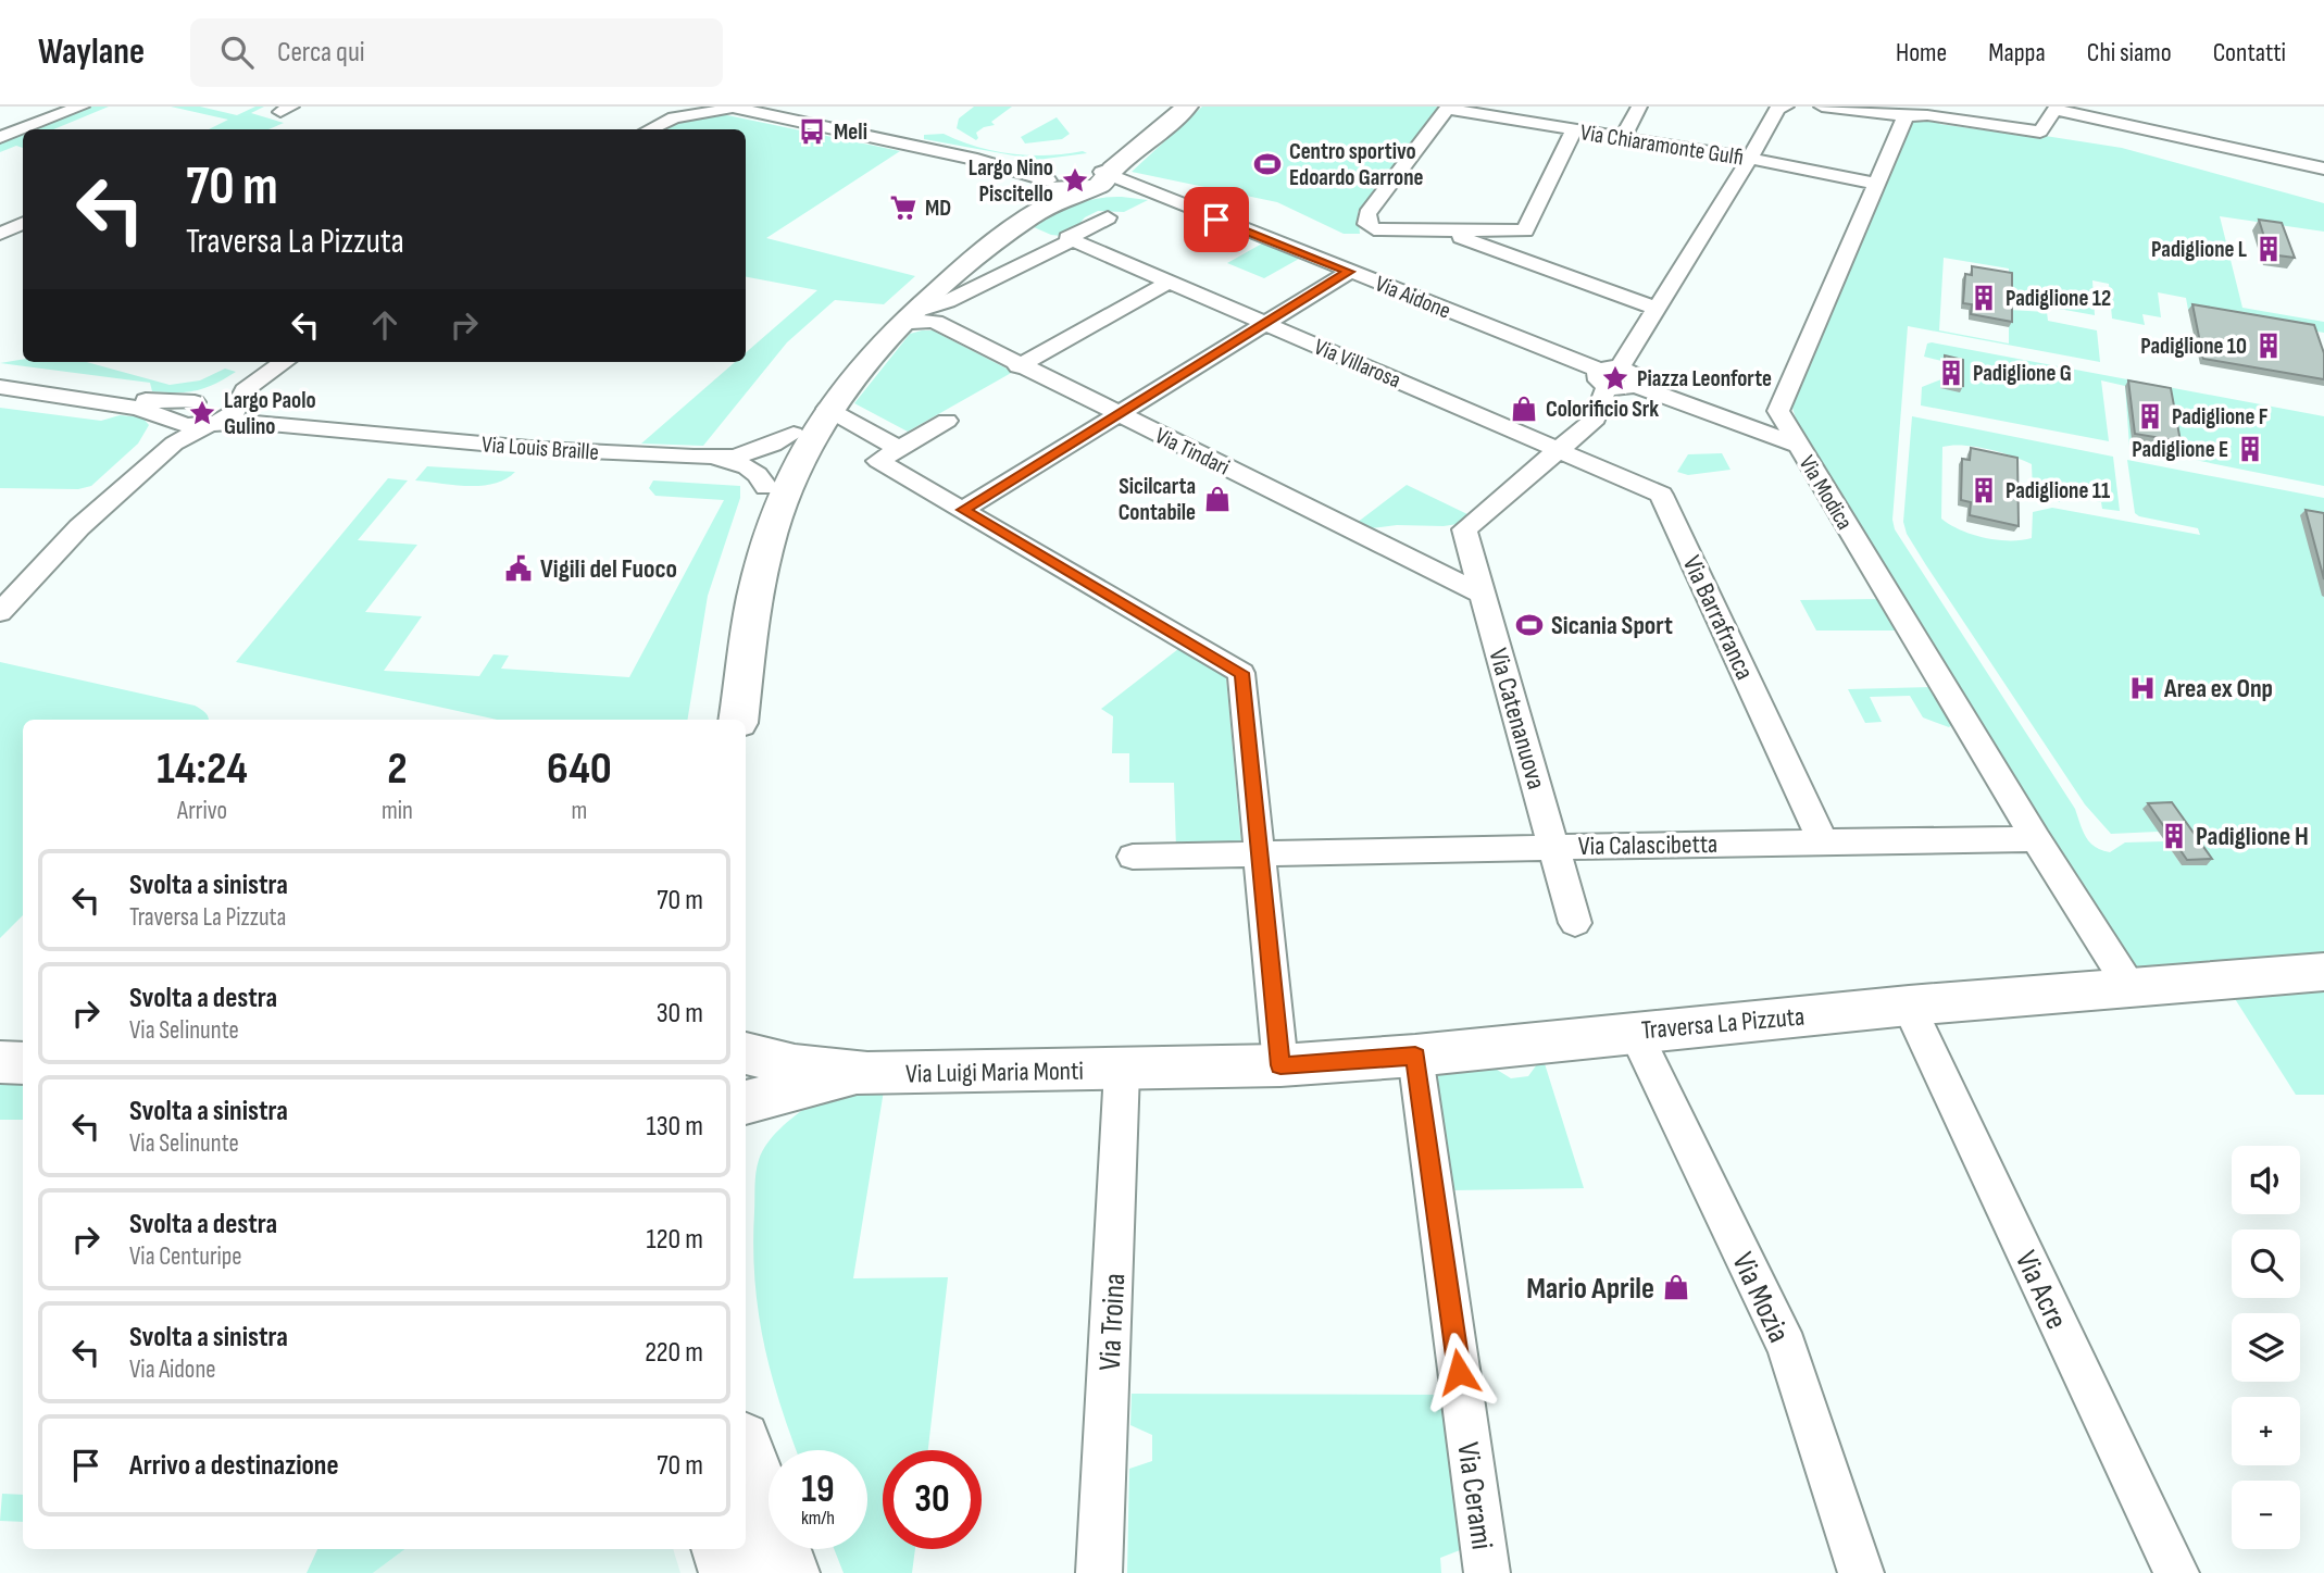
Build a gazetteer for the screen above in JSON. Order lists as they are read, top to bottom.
{
  "streets": {
    "street": [
      "Via Chiaramonte Gulfi",
      "Via Aidone",
      "Via Villarosa",
      "Via Louis Braille",
      "Via Tindari",
      "Via Modica",
      "Via Barrafranca",
      "Via Catenanuova",
      "Via Calascibetta",
      "Traversa La Pizzuta",
      "Via Luigi Maria Monti",
      "Via Acre",
      "Via Mozia",
      "Via Troina",
      "Via Cerami"
    ]
  },
  "crossings": [
    ["Via Villarosa", "Via Barrafranca"],
    ["Via Villarosa", "Via Catenanuova"],
    ["Via Tindari", "Via Catenanuova"],
    ["Via Modica", "Via Calascibetta"],
    ["Via Modica", "Traversa La Pizzuta"],
    ["Via Barrafranca", "Via Catenanuova"],
    ["Via Barrafranca", "Via Calascibetta"],
    ["Via Catenanuova", "Via Calascibetta"],
    ["Traversa La Pizzuta", "Via Luigi Maria Monti"],
    ["Traversa La Pizzuta", "Via Acre"],
    ["Traversa La Pizzuta", "Via Mozia"],
    ["Traversa La Pizzuta", "Via Troina"],
    ["Traversa La Pizzuta", "Via Cerami"],
    ["Via Luigi Maria Monti", "Via Troina"]
  ],
  "places": {
    "bus stop": ["Meli"],
    "sports": ["Centro sportivo Edoardo Garrone", "Sicania Sport"],
    "place": ["Largo Nino Piscitello", "Piazza Leonforte", "Largo Paolo Gulino"],
    "supermarket": ["MD"],
    "building": [
      "Padiglione L",
      "Padiglione 12",
      "Padiglione 10",
      "Padiglione G",
      "Padiglione F",
      "Padiglione E",
      "Padiglione 11",
      "Padiglione H"
    ],
    "shop": ["Colorificio Srk", "Sicilcarta Contabile", "Mario Aprile"],
    "public building": ["Vigili del Fuoco"],
    "hospital": ["Area ex Onp"]
  },
  "page": {
    "header": "Waylane",
    "search": "Cerca qui",
    "nav": [
      "Home",
      "Mappa",
      "Chi siamo",
      "Contatti"
    ],
    "turn": ["70 m", "Traversa La Pizzuta"],
    "eta": [
      "14:24",
      "Arrivo",
      "2",
      "min",
      "640",
      "m"
    ],
    "list": [
      {
        "name": "Svolta a sinistra",
        "note": "Traversa La Pizzuta",
        "value": "70 m"
      },
      {
        "name": "Svolta a destra",
        "note": "Via Selinunte",
        "value": "30 m"
      },
      {
        "name": "Svolta a sinistra",
        "note": "Via Selinunte",
        "value": "130 m"
      },
      {
        "name": "Svolta a destra",
        "note": "Via Centuripe",
        "value": "120 m"
      },
      {
        "name": "Svolta a sinistra",
        "note": "Via Aidone",
        "value": "220 m"
      },
      {
        "name": "Arrivo a destinazione",
        "value": "70 m"
      }
    ],
    "map_buttons": ["+", "−"],
    "speed": "19 km/h",
    "limit": "30"
  }
}
